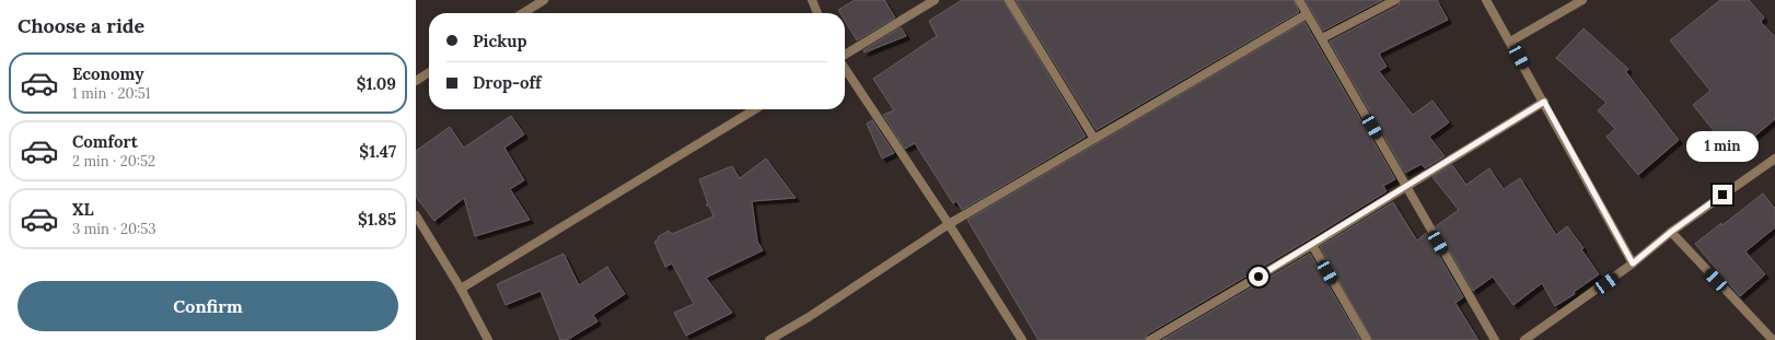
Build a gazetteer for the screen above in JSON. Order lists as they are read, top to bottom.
{
  "page": {
    "heading": "Choose a ride",
    "banner": ["Pickup", "Drop-off"],
    "list": [
      {
        "name": "Economy",
        "note": "1 min · 20:51",
        "value": "$1.09"
      },
      {
        "name": "Comfort",
        "note": "2 min · 20:52",
        "value": "$1.47"
      },
      {
        "name": "XL",
        "note": "3 min · 20:53",
        "value": "$1.85"
      }
    ],
    "bubble": "1 min",
    "buttons": "Confirm"
  }
}
